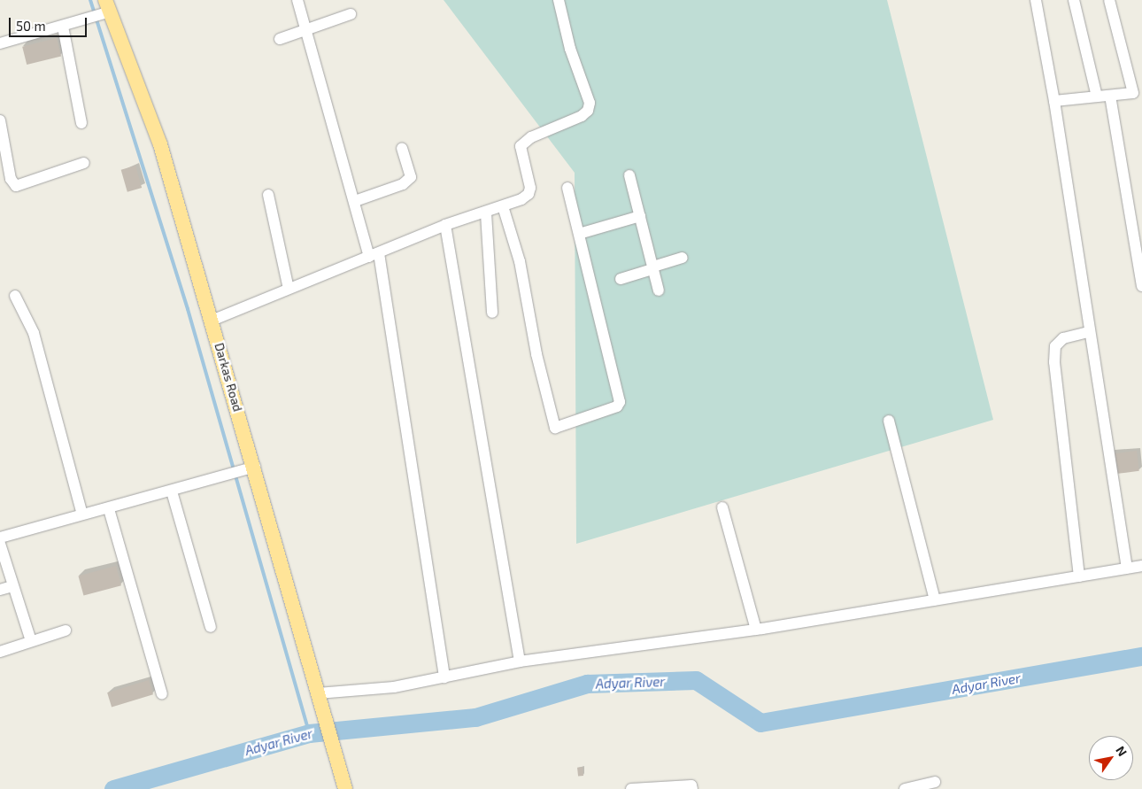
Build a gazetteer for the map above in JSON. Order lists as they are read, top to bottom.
{
  "streets": {
    "main road": ["Darkas Road"]
  },
  "water": ["Adyar River"],
  "scale_bar": "50 m",
  "north": "top right"
}
